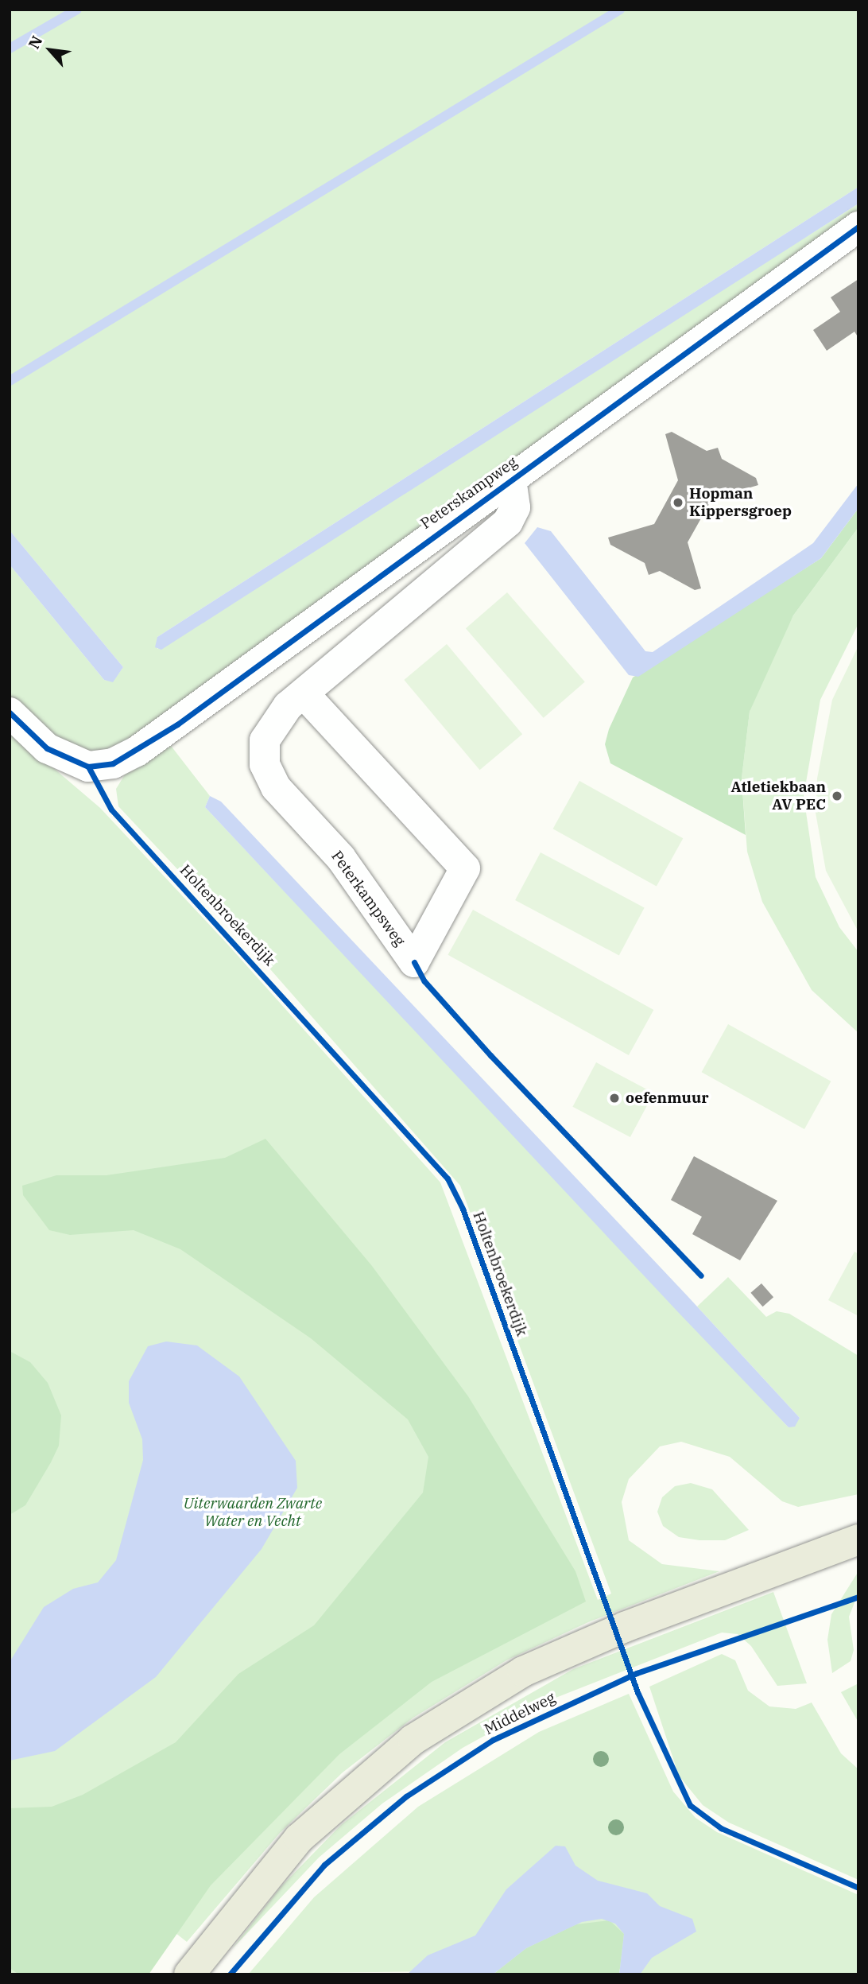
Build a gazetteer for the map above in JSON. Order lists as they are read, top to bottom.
{
  "streets": {
    "main road": ["Middelweg"],
    "street": ["Peterskampweg", "Peterkampsweg"],
    "cycle path": ["Holtenbroekerdijk"]
  },
  "crossings": [
    ["Peterskampweg", "Peterkampsweg"]
  ],
  "parks": ["Uiterwaarden Zwarte Water en Vecht"],
  "places": ["Hopman Kippersgroep", "Atletiekbaan AV PEC", "oefenmuur"],
  "north": "top left"
}
